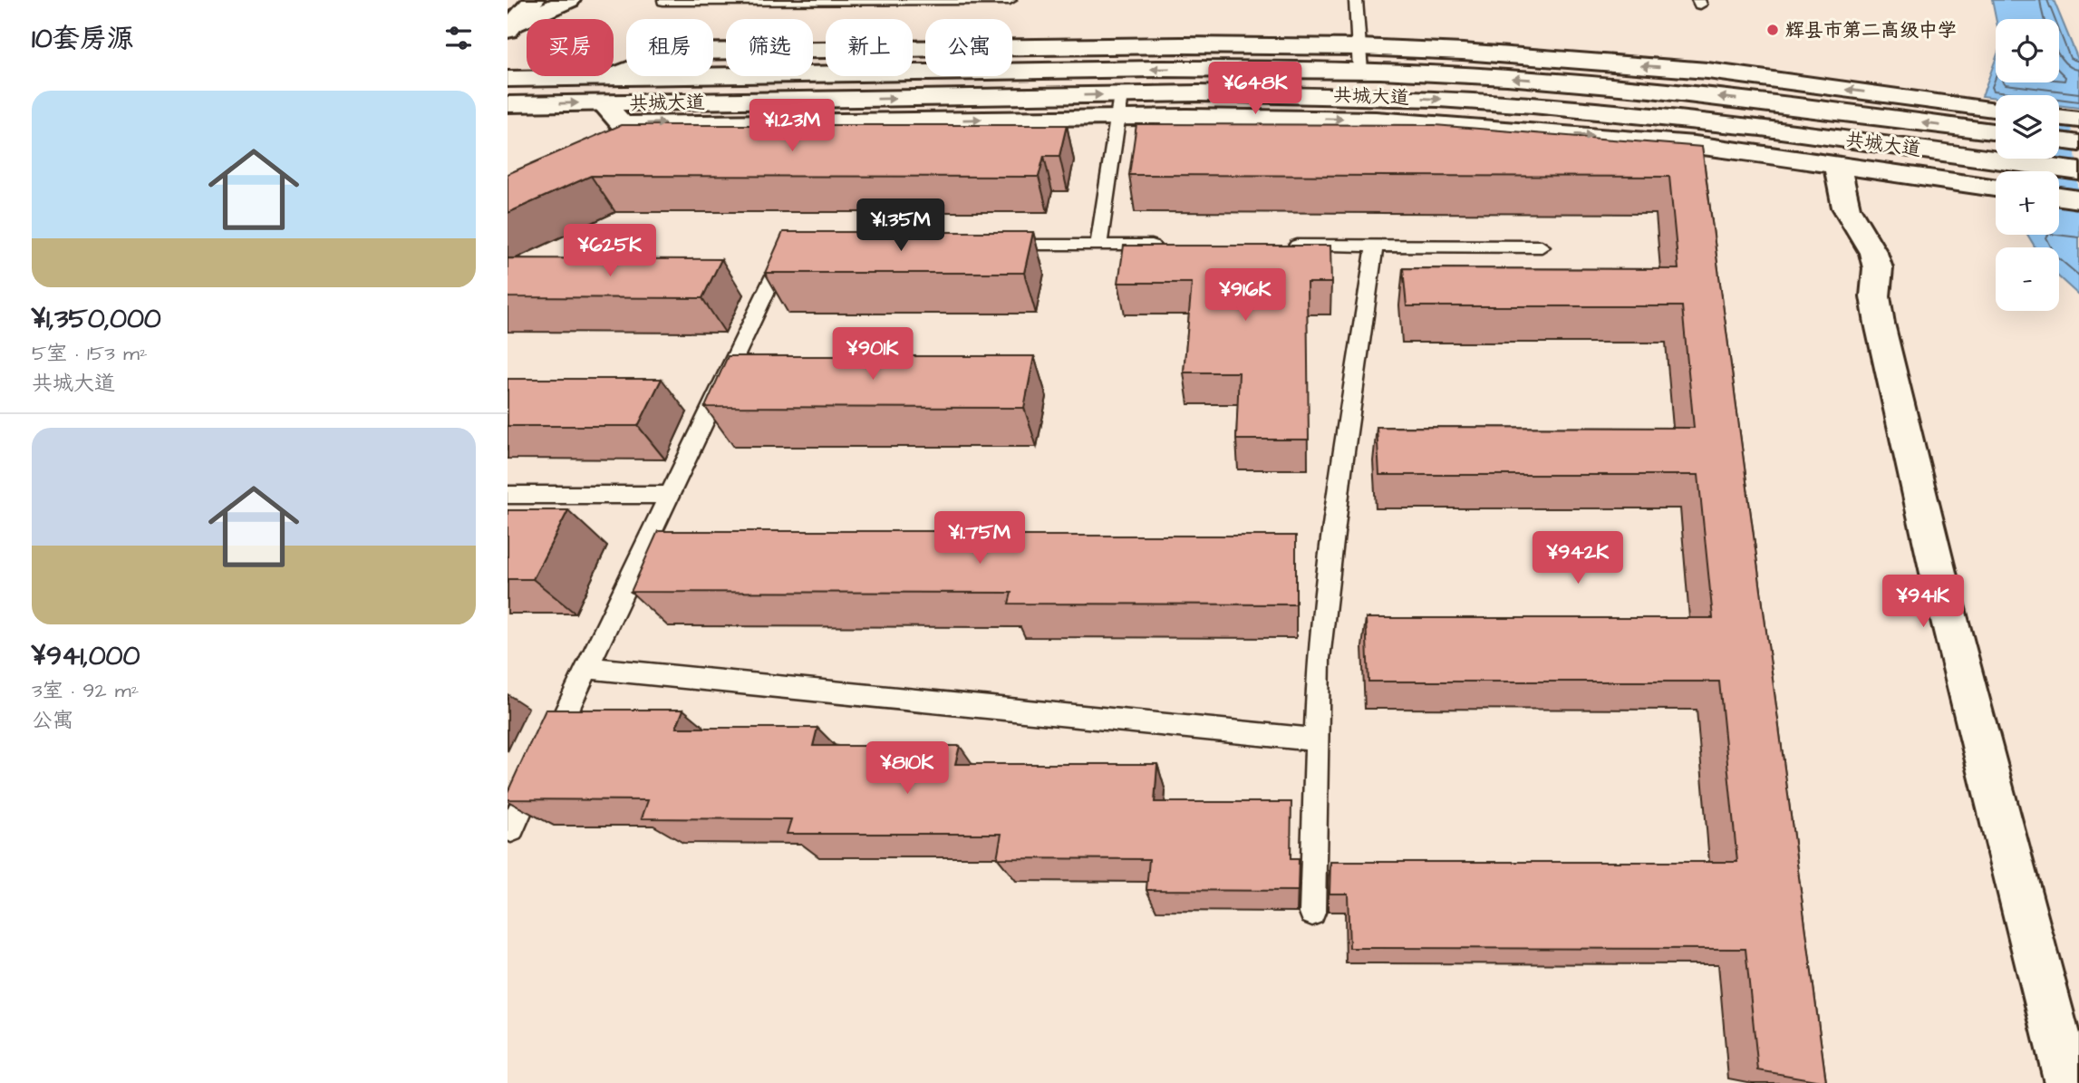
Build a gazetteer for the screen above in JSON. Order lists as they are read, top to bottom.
{
  "streets": {
    "main road": ["共城大道"]
  },
  "places": ["辉县市第二高级中学"],
  "page": {
    "heading": "10套房源",
    "map_buttons": ["+", "−"],
    "chip": [
      "买房",
      "租房",
      "筛选",
      "新上",
      "公寓"
    ],
    "price": [
      "¥648K",
      "¥1.23M",
      "¥1.35M",
      "¥625K",
      "¥916K",
      "¥901K",
      "¥1.75M",
      "¥942K",
      "¥941K",
      "¥810K"
    ],
    "list": [
      {
        "name": "¥1,350,000",
        "note": "5室 · 153 m² · 共城大道"
      },
      {
        "name": "¥941,000",
        "note": "3室 · 92 m² · 公寓"
      }
    ]
  }
}
